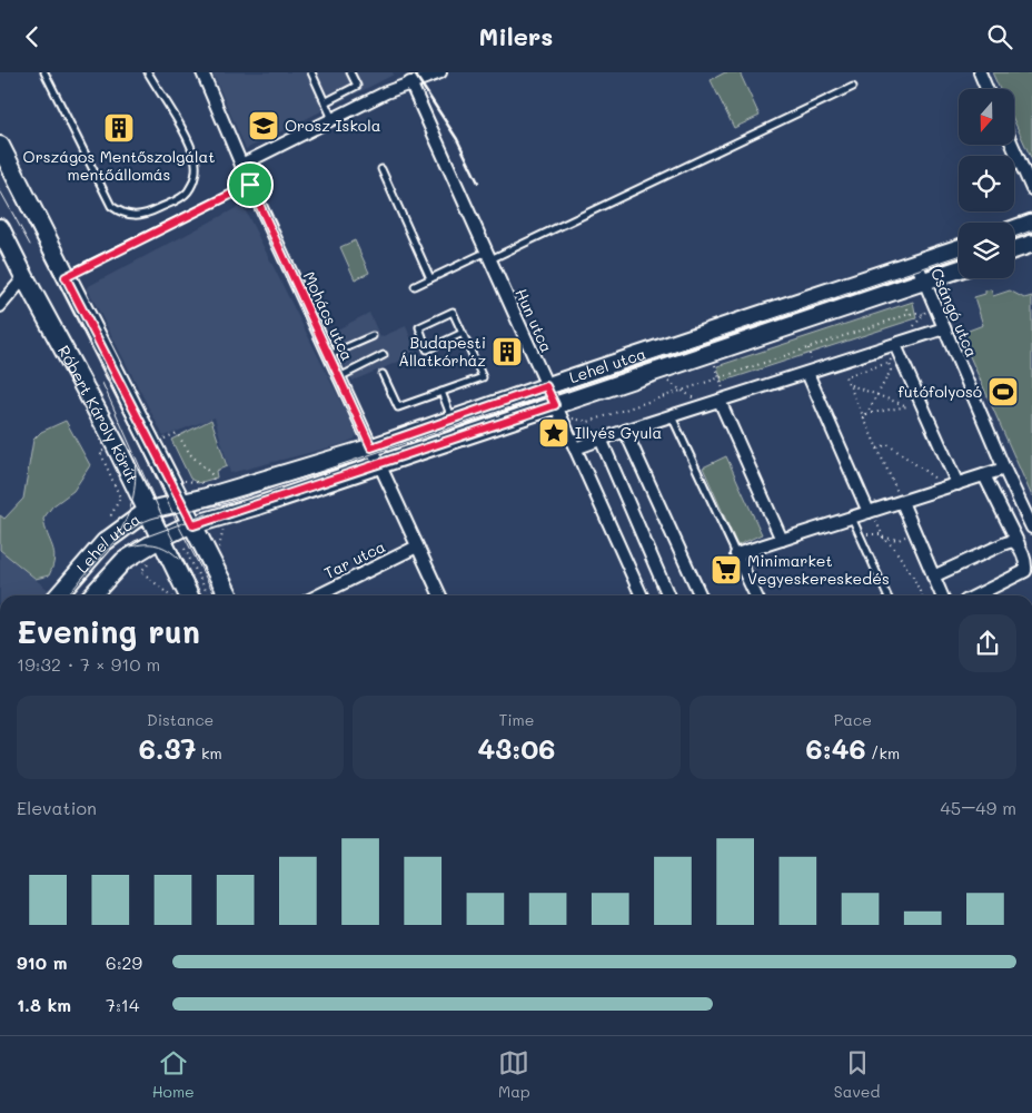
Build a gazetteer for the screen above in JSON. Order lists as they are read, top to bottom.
{
  "streets": {
    "main road": ["Lehel utca", "Róbert Károly körút"],
    "street": [
      "Csángó utca",
      "Mohács utca",
      "Hun utca",
      "Tar utca"
    ]
  },
  "crossings": [
    ["Csángó utca", "Lehel utca"],
    ["Mohács utca", "Lehel utca"],
    ["Mohács utca", "Tar utca"],
    ["Hun utca", "Lehel utca"],
    ["Lehel utca", "Róbert Károly körút"]
  ],
  "places": {
    "school or university": ["Orosz Iskola"],
    "building": ["Országos Mentőszolgálat mentőállomás", "Budapesti Állatkórház"],
    "sports": ["futófolyosó"],
    "place": ["Illyés Gyula"],
    "supermarket": ["Minimarket Vegyeskereskedés"]
  },
  "north": "bottom",
  "page": {
    "header": "Milers",
    "heading": ["Evening run", "19:32 · 7 × 910 m"],
    "stats": [
      ["Distance", "6.37 km"],
      ["Time", "43:06"],
      ["Pace", "6:46 /km"]
    ],
    "chart": ["Elevation", "45–49 m"],
    "list": [
      {
        "name": "910 m",
        "note": "6:29"
      },
      {
        "name": "1.8 km",
        "note": "7:14"
      }
    ],
    "tabs": ["Home", "Map", "Saved"]
  }
}
